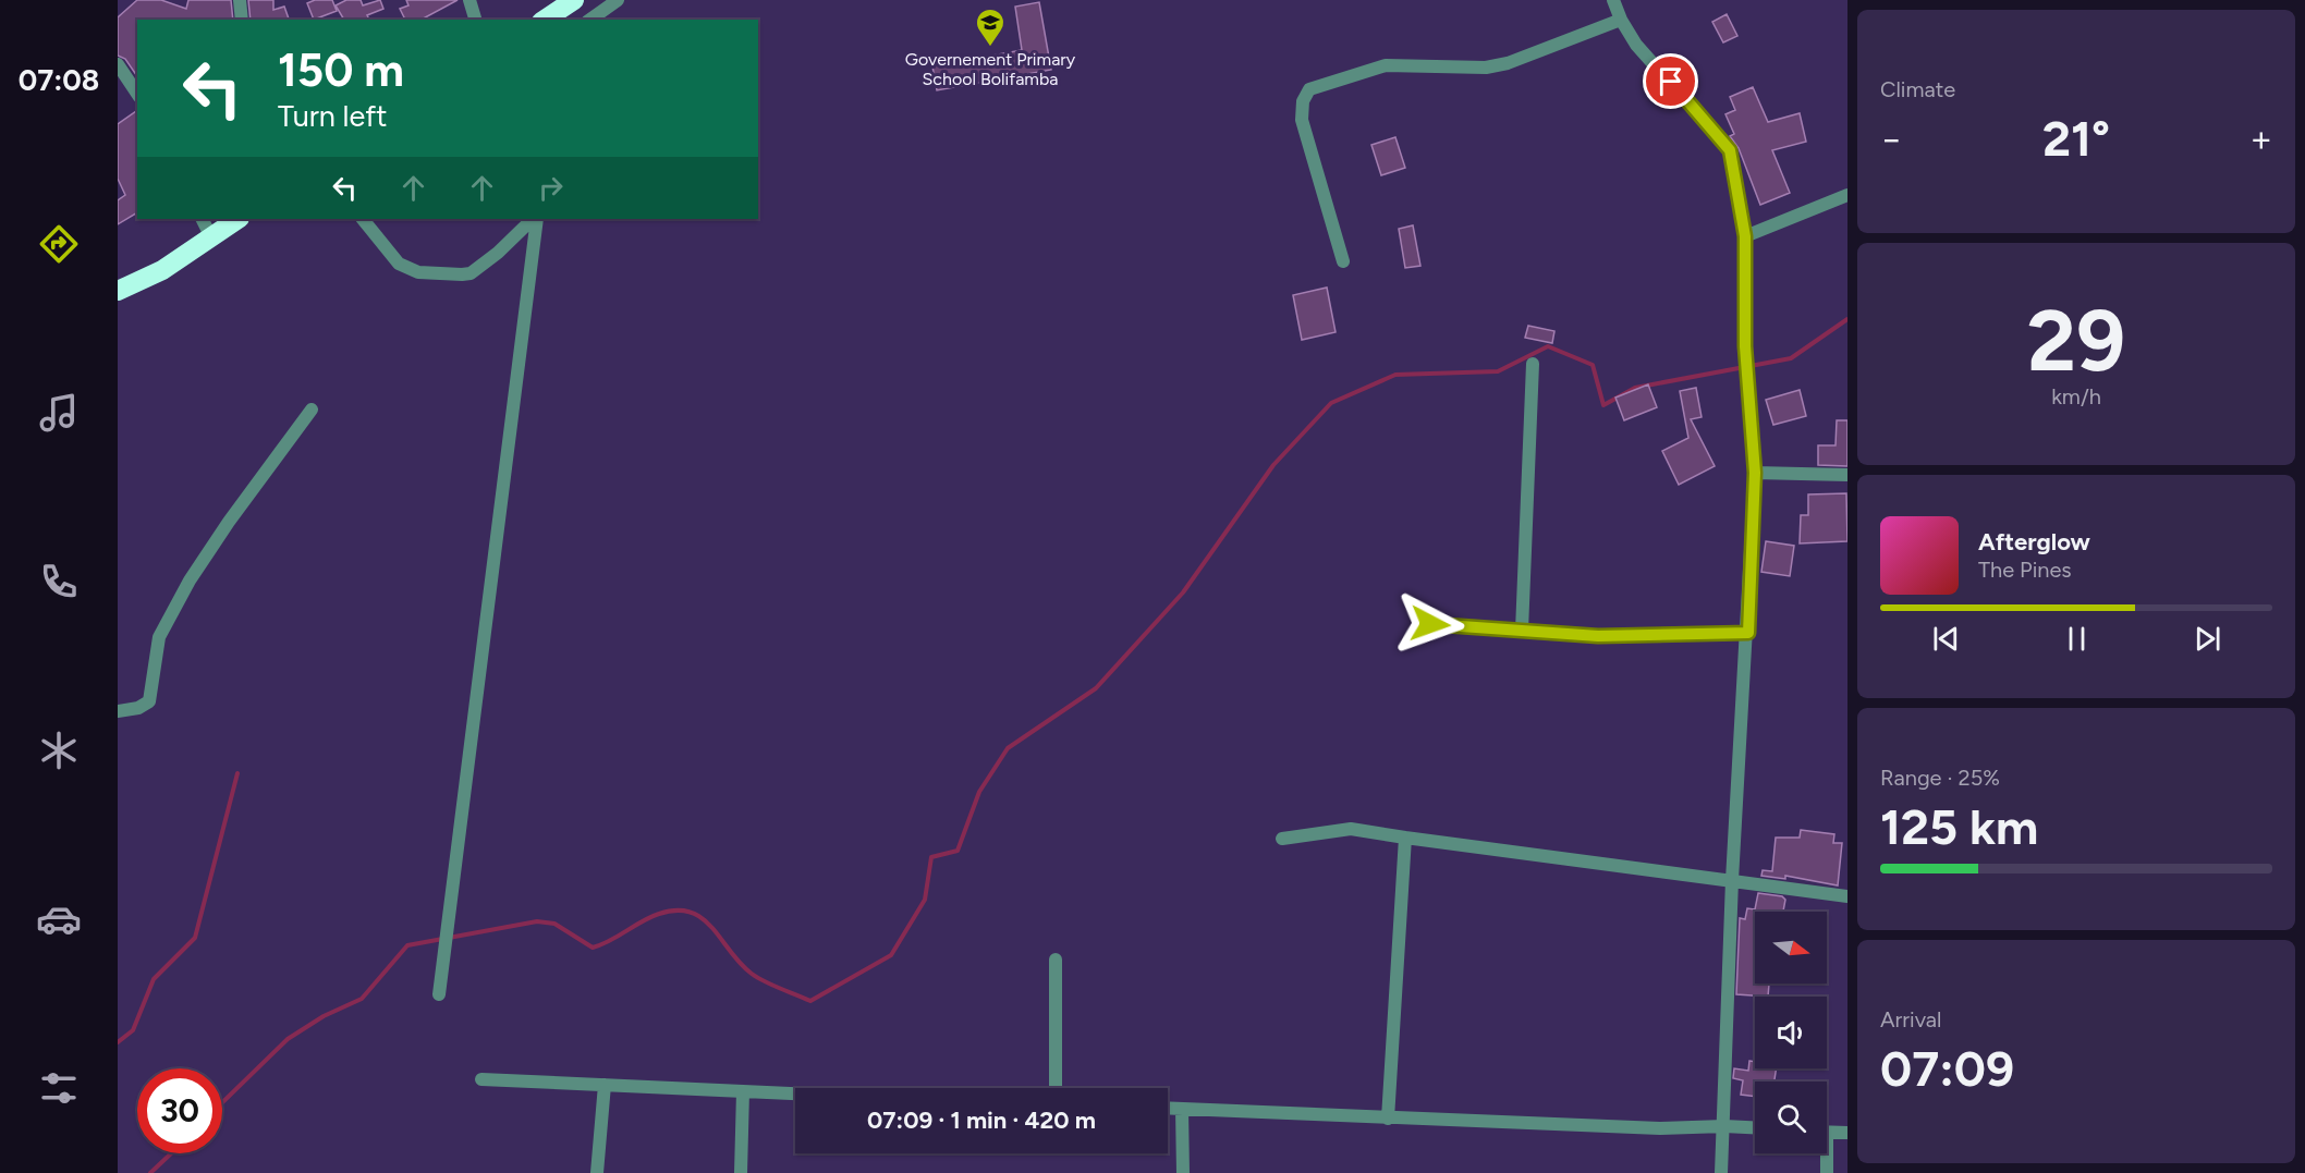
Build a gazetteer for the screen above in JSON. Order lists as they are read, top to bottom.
{
  "places": {
    "school or university": ["Governement Primary School Bolifamba"]
  },
  "north": "right",
  "page": {
    "tabs": "07:08",
    "tile": [
      "Climate",
      ["29", "km/h"],
      ["Range · 25%", "125 km"],
      ["Arrival", "07:09"]
    ],
    "turn": ["150 m", "Turn left"],
    "heat": ["−", "21°", "+"],
    "song": ["Afterglow", "The Pines"],
    "limit": "30",
    "trip": "07:09 · 1 min · 420 m"
  }
}
